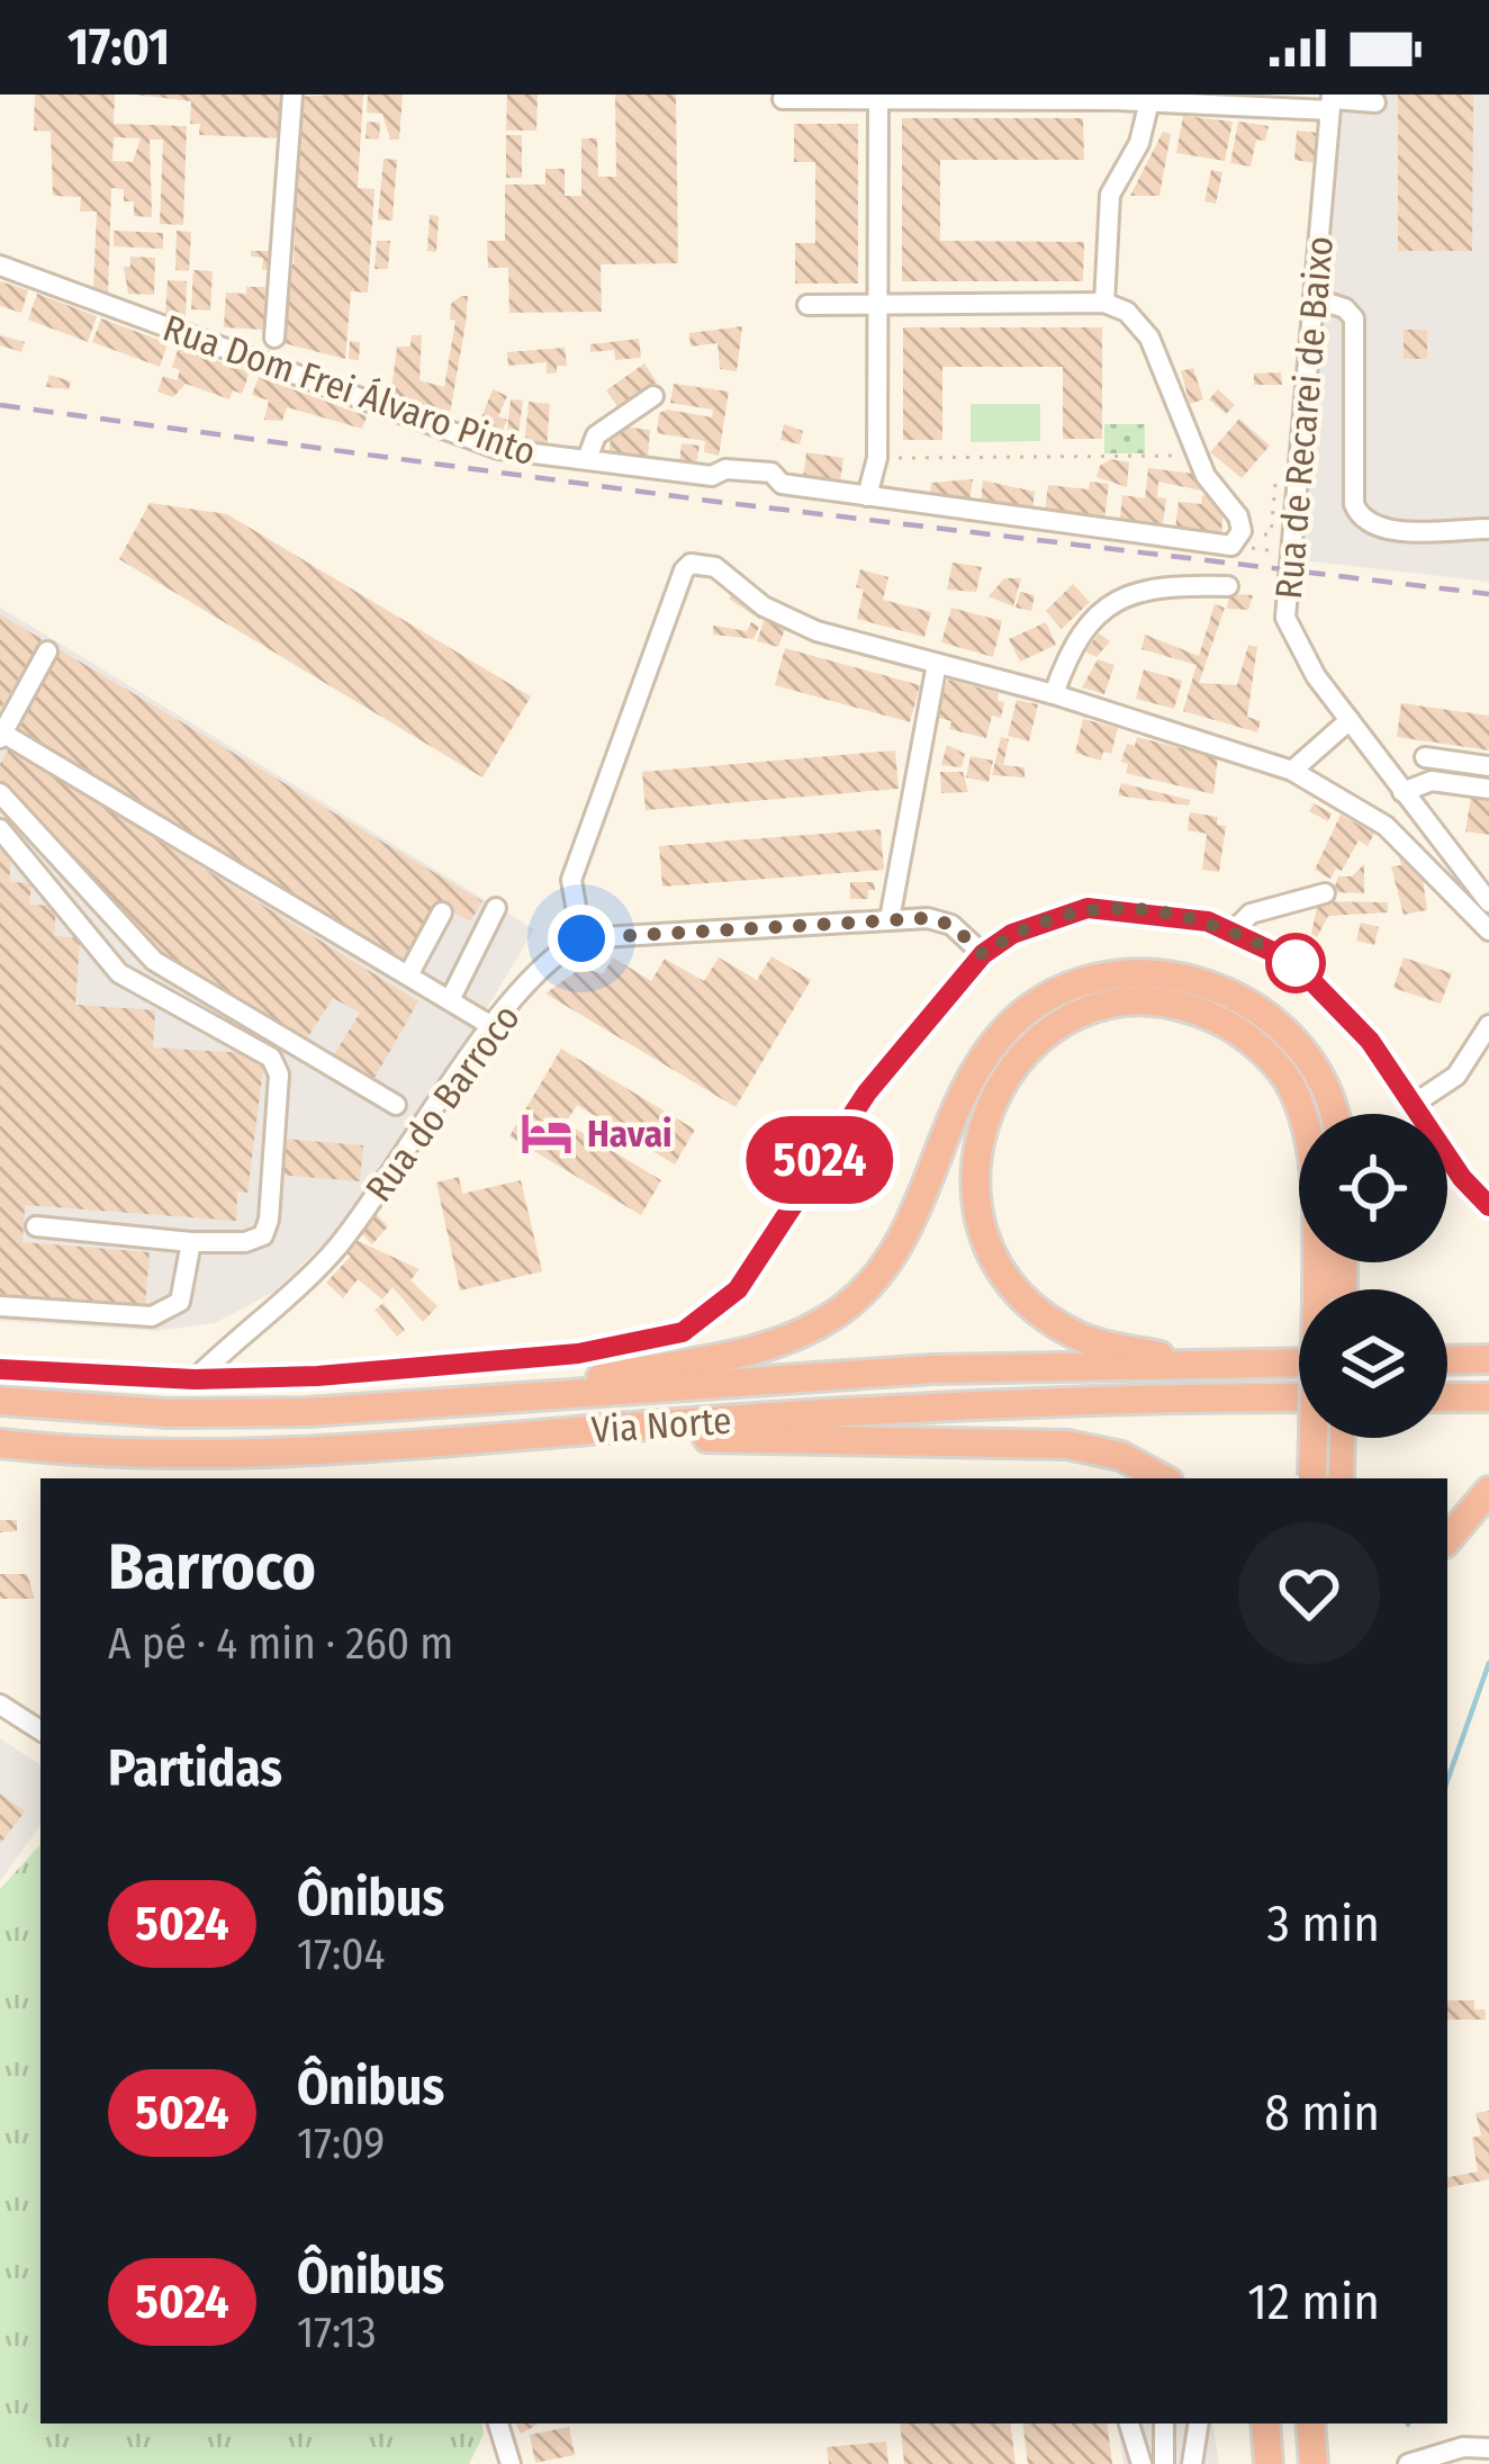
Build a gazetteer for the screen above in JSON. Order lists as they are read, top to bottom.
{
  "streets": {
    "highway": ["Via Norte"],
    "street": ["Rua Dom Frei Álvaro Pinto", "Rua de Recarei de Baixo", "Rua do Barroco"]
  },
  "places": {
    "hotel": ["Havai"]
  },
  "lines": ["bus line 5024"],
  "page": {
    "status": "17:01",
    "on_map": "5024",
    "heading": [
      ["Barroco", "A pé · 4 min · 260 m"],
      "Partidas"
    ],
    "list": [
      {
        "mark": "5024",
        "name": "Ônibus",
        "note": "17:04",
        "value": "3 min"
      },
      {
        "mark": "5024",
        "name": "Ônibus",
        "note": "17:09",
        "value": "8 min"
      },
      {
        "mark": "5024",
        "name": "Ônibus",
        "note": "17:13",
        "value": "12 min"
      }
    ]
  }
}
